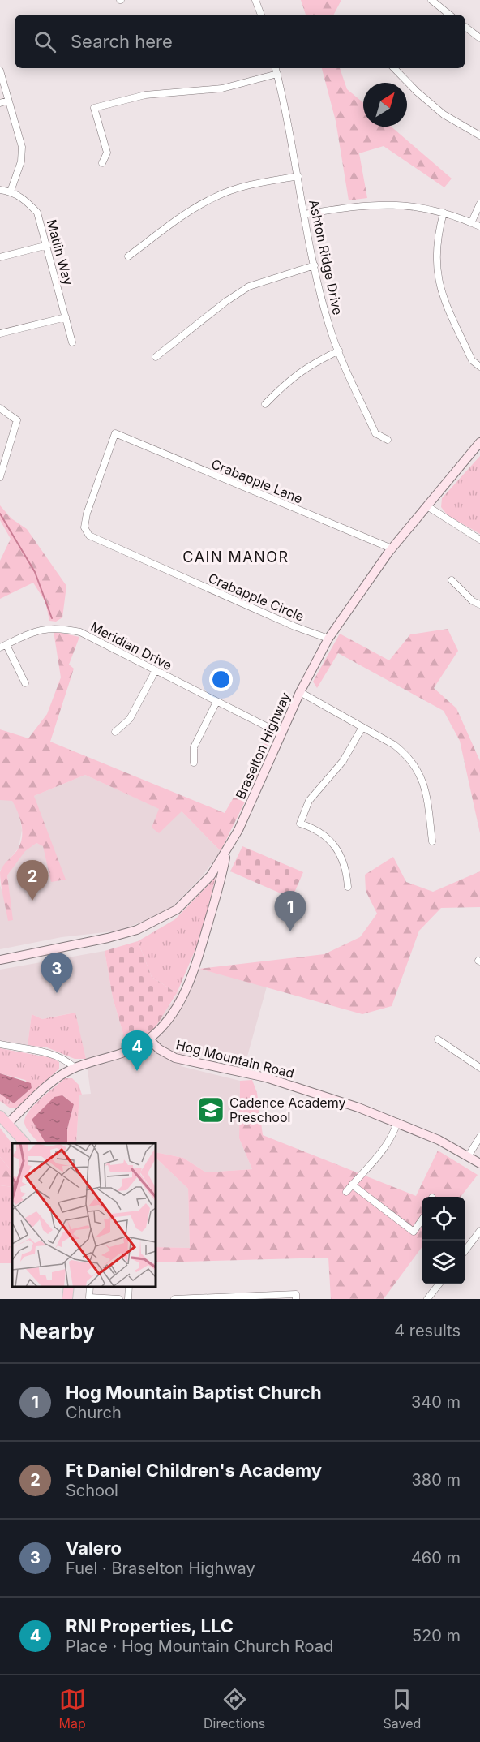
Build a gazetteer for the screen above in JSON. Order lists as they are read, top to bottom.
{
  "streets": {
    "main road": ["Braselton Highway", "Hog Mountain Road"],
    "street": [
      "Matlin Way",
      "Ashton Ridge Drive",
      "Crabapple Lane",
      "Crabapple Circle",
      "Meridian Drive"
    ]
  },
  "crossings": [
    ["Crabapple Lane", "Crabapple Circle"],
    ["Crabapple Lane", "Braselton Highway"],
    ["Crabapple Circle", "Braselton Highway"],
    ["Meridian Drive", "Braselton Highway"]
  ],
  "districts": ["CAIN MANOR"],
  "places": {
    "school or university": ["Cadence Academy Preschool"]
  },
  "north": "top right",
  "page": {
    "search": "Search here",
    "pins": [
      "2",
      "1",
      "3",
      "4"
    ],
    "heading": ["Nearby", "4 results"],
    "list": [
      {
        "mark": "1",
        "name": "Hog Mountain Baptist Church",
        "note": "Church",
        "value": "340 m"
      },
      {
        "mark": "2",
        "name": "Ft Daniel Children's Academy",
        "note": "School",
        "value": "380 m"
      },
      {
        "mark": "3",
        "name": "Valero",
        "note": "Fuel · Braselton Highway",
        "value": "460 m"
      },
      {
        "mark": "4",
        "name": "RNI Properties, LLC",
        "note": "Place · Hog Mountain Church Road",
        "value": "520 m"
      }
    ],
    "nav": ["Map", "Directions", "Saved"]
  }
}
